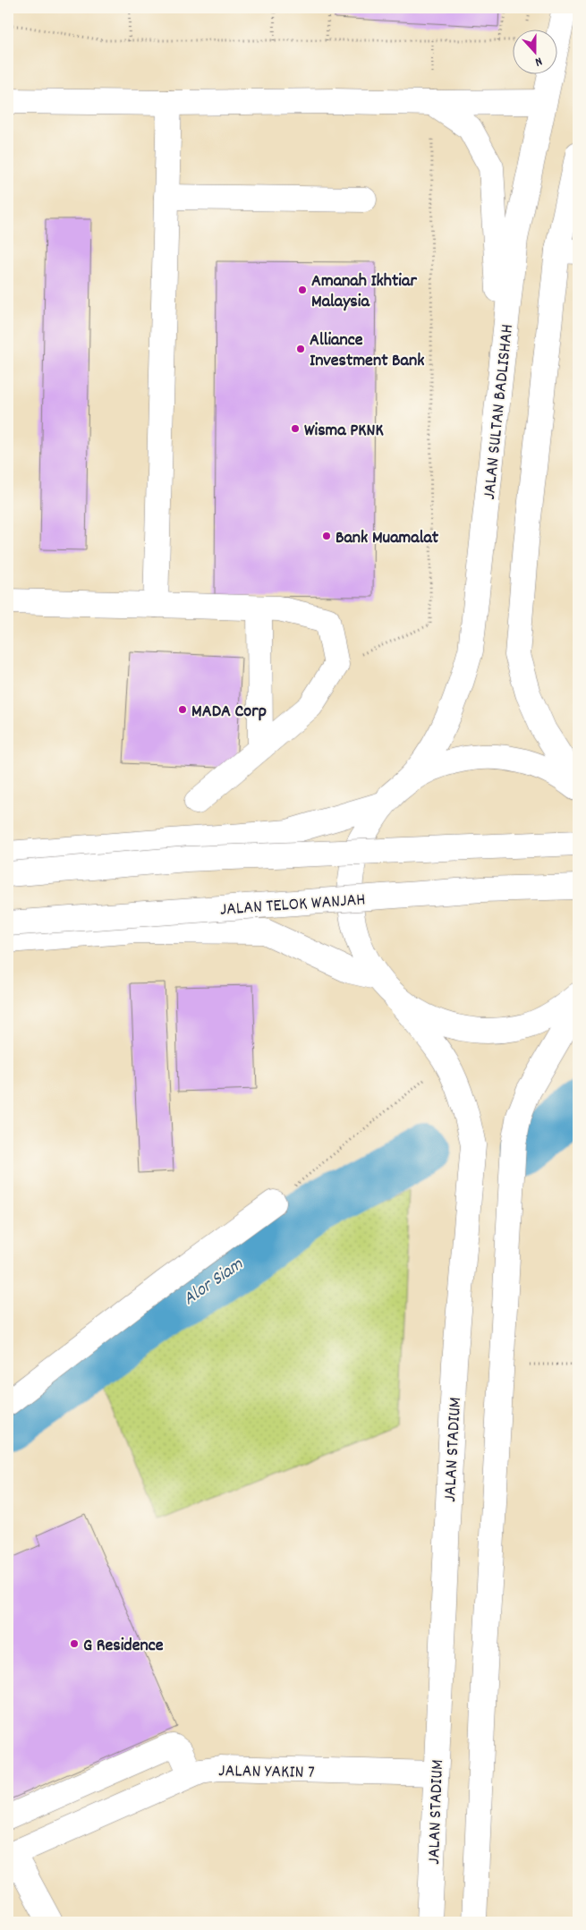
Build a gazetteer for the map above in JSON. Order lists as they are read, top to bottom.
{
  "streets": {
    "main road": [
      "JALAN SULTAN BADLISHAH",
      "JALAN TELOK WANJAH",
      "JALAN STADIUM",
      "JALAN YAKIN 7"
    ]
  },
  "crossings": [
    ["JALAN STADIUM", "JALAN YAKIN 7"]
  ],
  "water": ["Alor Siam"],
  "places": [
    "Amanah Ikhtiar Malaysia",
    "Alliance Investment Bank",
    "Wisma PKNK",
    "Bank Muamalat",
    "MADA Corp",
    "G Residence"
  ],
  "north": "bottom"
}
